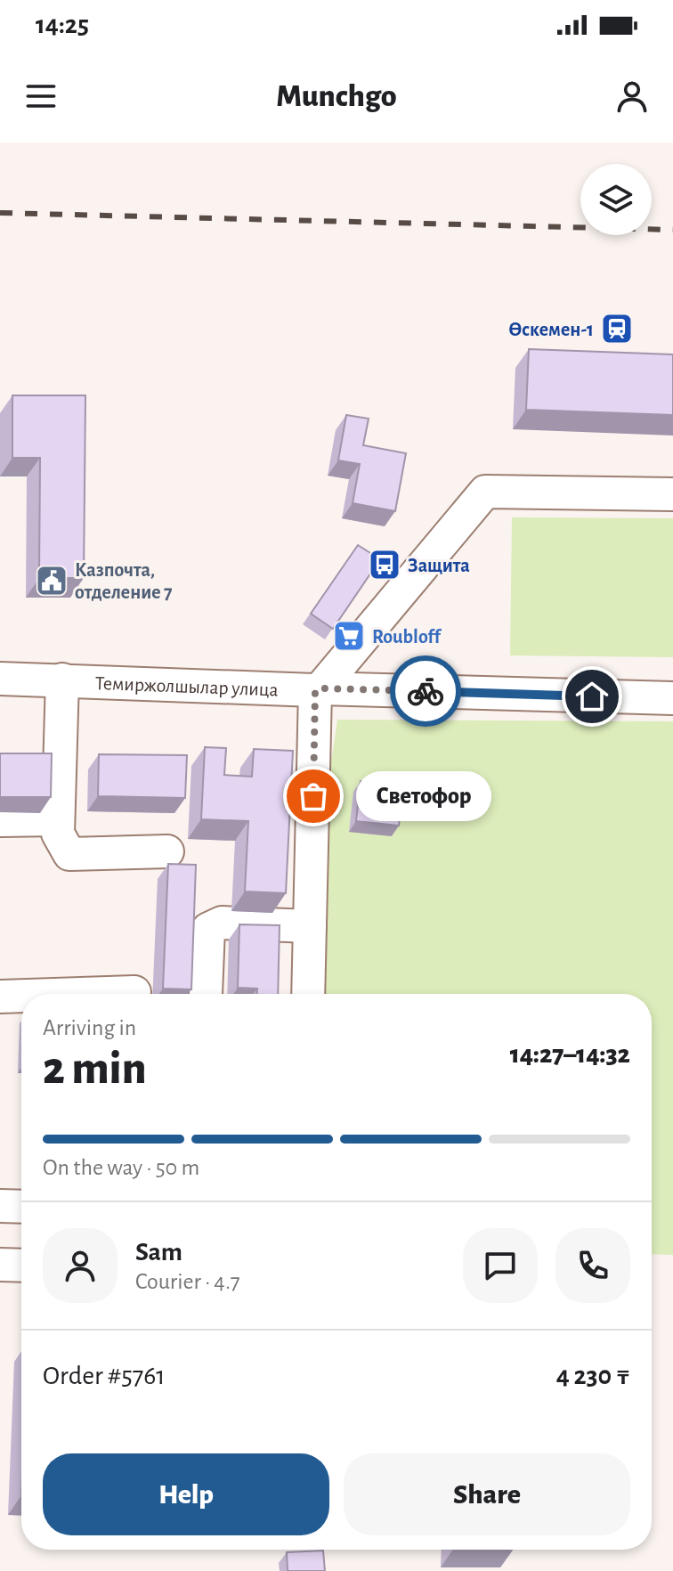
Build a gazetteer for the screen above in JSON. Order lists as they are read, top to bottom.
{
  "streets": {
    "street": ["Темиржолшылар улица"]
  },
  "places": {
    "station": ["Өскемен-1"],
    "bus stop": ["Защита"],
    "public building": ["Казпочта, отделение 7"],
    "supermarket": ["Roubloff"],
    "other": ["Светофор"]
  },
  "page": {
    "status": "14:25",
    "header": "Munchgo",
    "bubble": "Светофор",
    "heading": ["2 min", "Arriving in", "14:27–14:32"],
    "panel": [
      "Sam",
      "Courier · 4.7",
      "Order #5761",
      "4 230 ₸"
    ],
    "bar": "On the way · 50 m",
    "buttons": ["Help", "Share"]
  }
}
